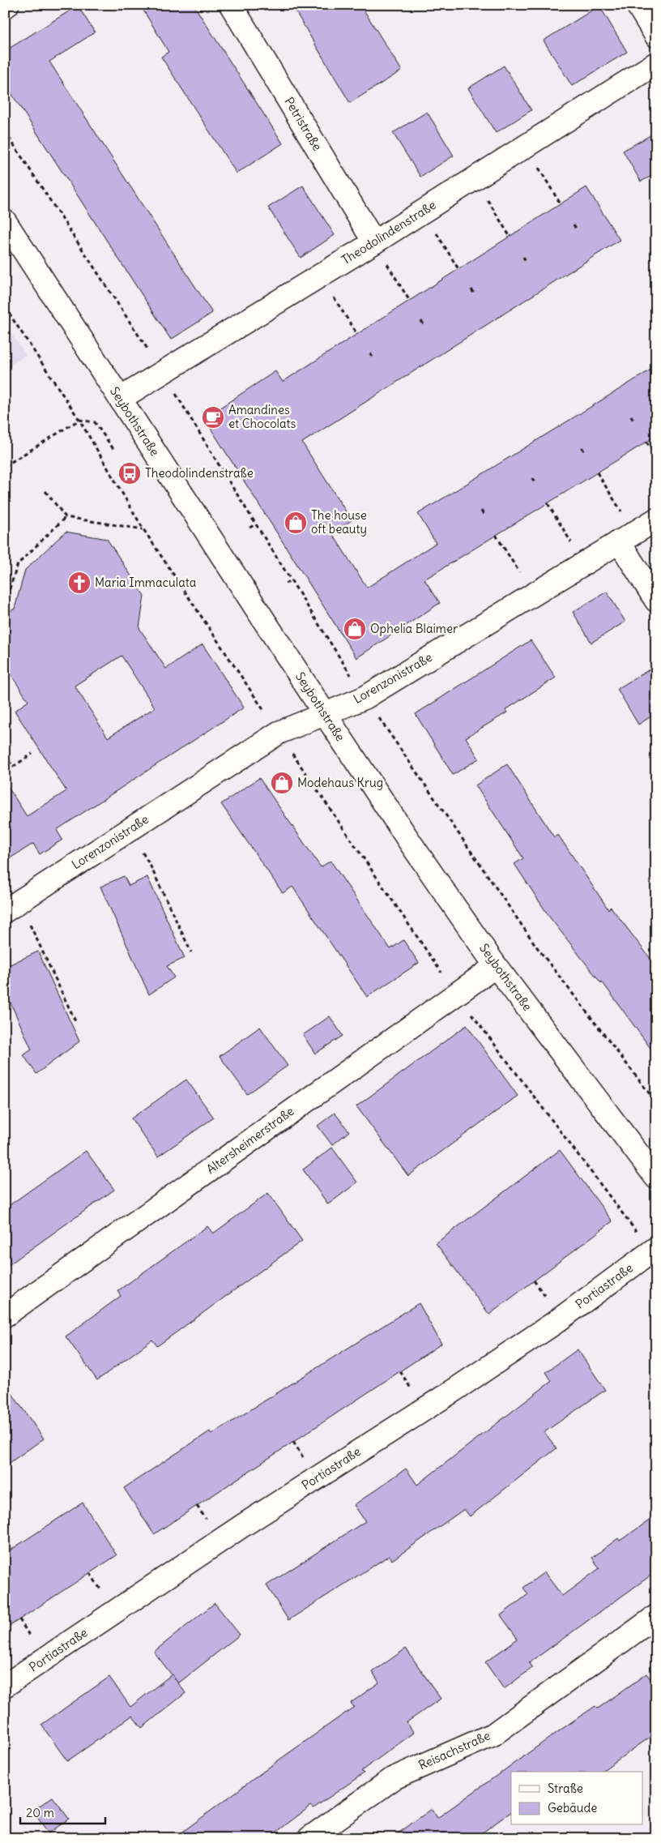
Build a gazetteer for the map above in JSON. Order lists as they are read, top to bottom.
{
  "streets": {
    "street": [
      "Petristraße",
      "Theodolindenstraße",
      "Seybothstraße",
      "Lorenzonistraße",
      "Altersheimerstraße",
      "Portiastraße",
      "Reisachstraße"
    ]
  },
  "crossings": [
    ["Petristraße", "Theodolindenstraße"],
    ["Theodolindenstraße", "Seybothstraße"],
    ["Seybothstraße", "Lorenzonistraße"],
    ["Seybothstraße", "Altersheimerstraße"]
  ],
  "places": {
    "cafe": ["Amandines et Chocolats"],
    "bus stop": ["Theodolindenstraße"],
    "shop": ["The house oft beauty", "Ophelia Blaimer", "Modehaus Krug"],
    "church": ["Maria Immaculata"]
  },
  "legend": ["Straße", "Gebäude"],
  "scale_bar": "20 m"
}
